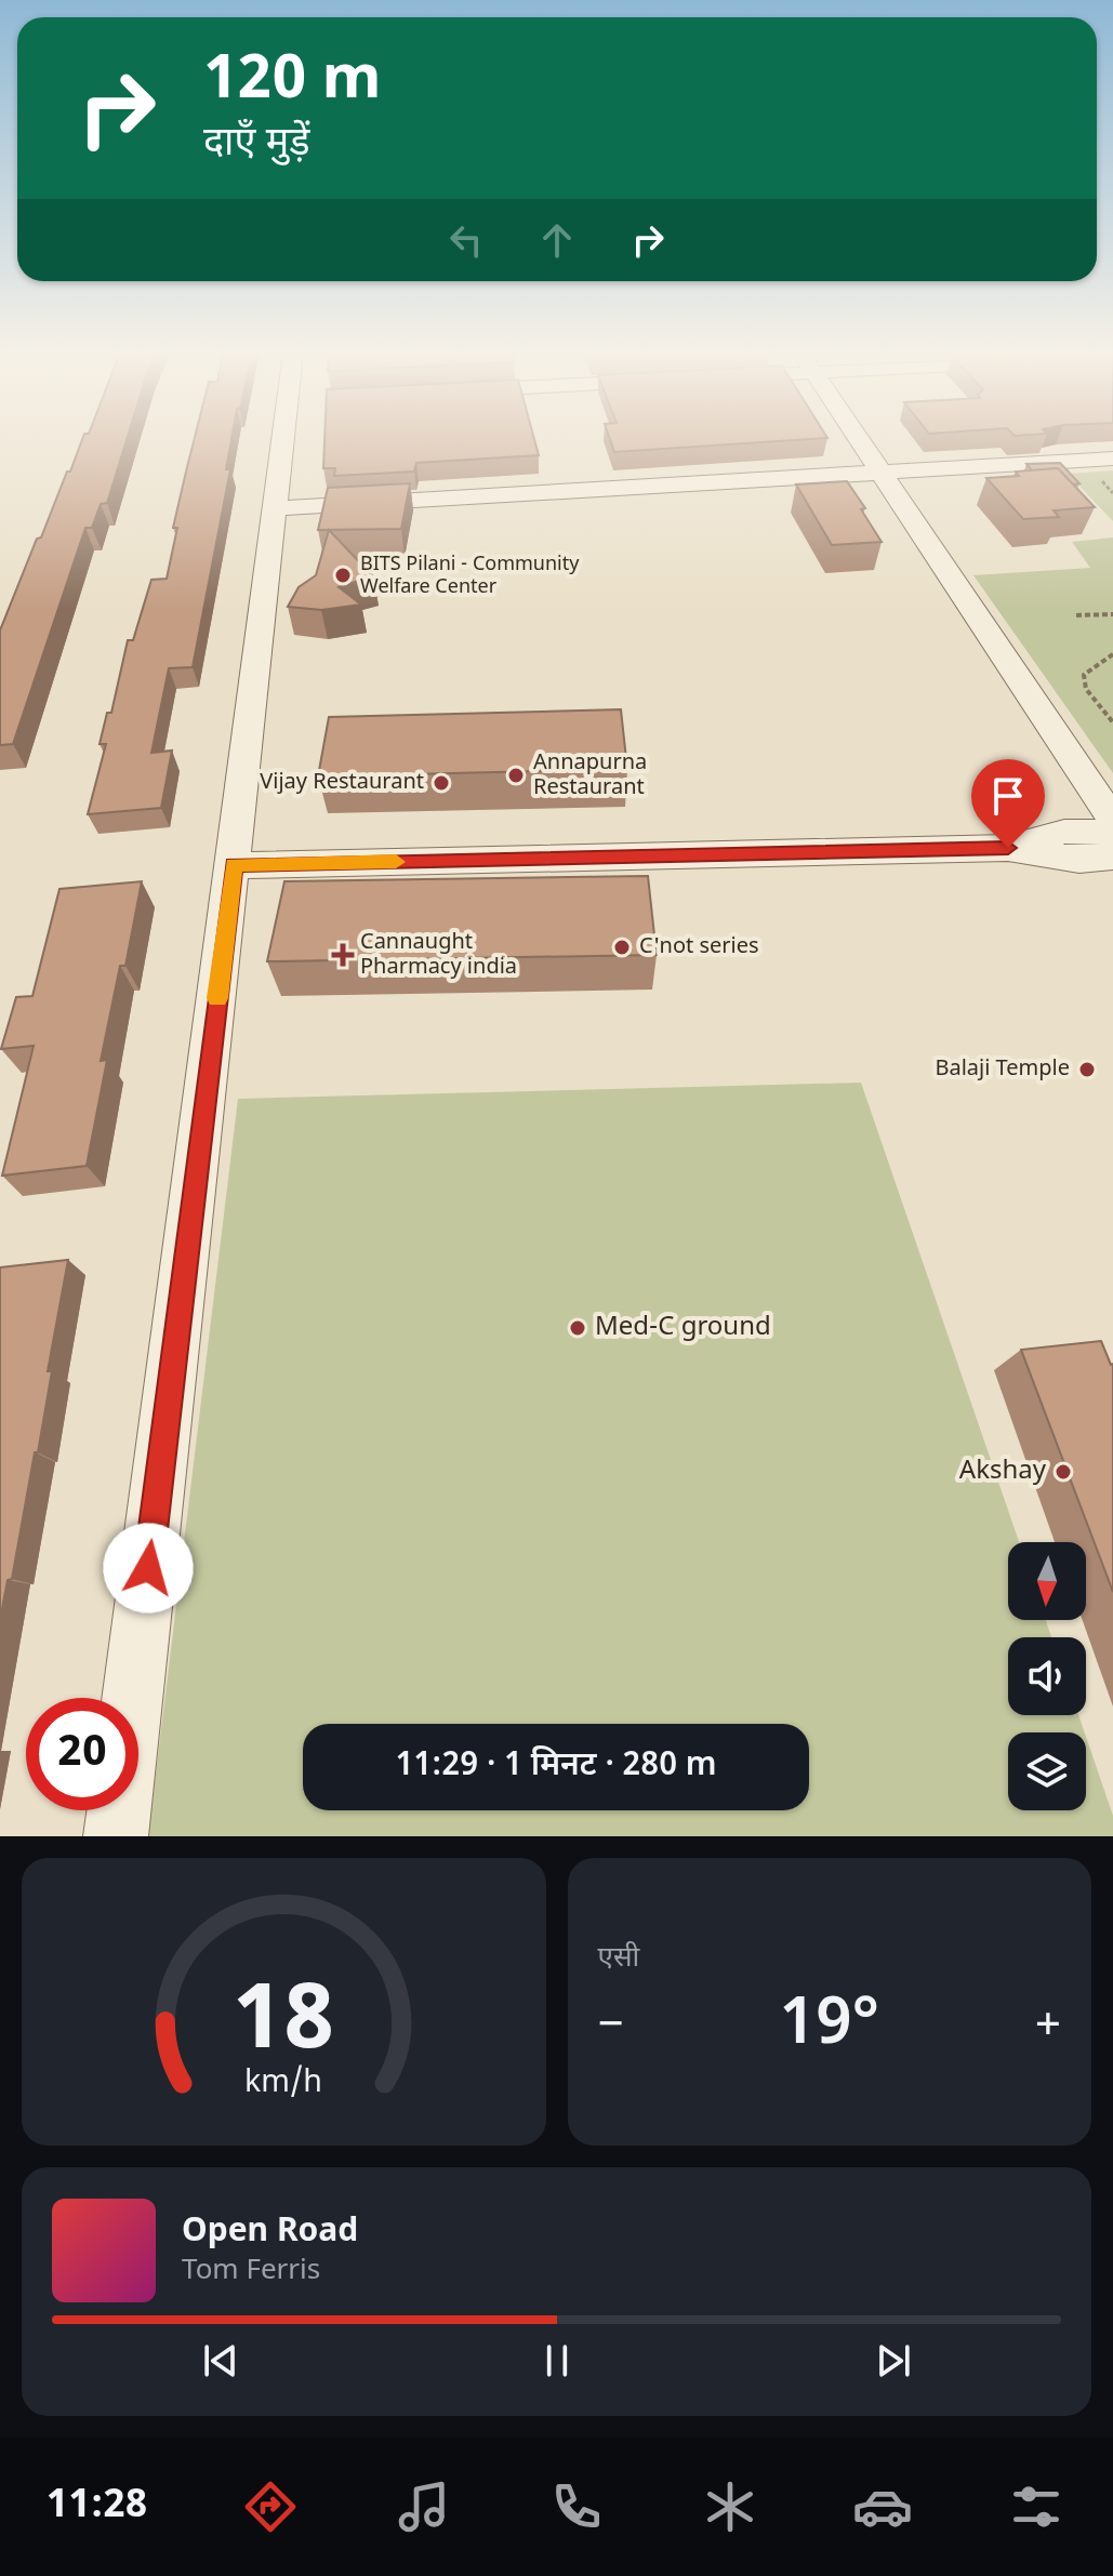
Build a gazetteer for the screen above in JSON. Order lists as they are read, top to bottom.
{
  "places": {
    "other": [
      "BITS Pilani - Community Welfare Center",
      "Annapurna Restaurant",
      "Vijay Restaurant",
      "C'not series",
      "Balaji Temple",
      "Med-C ground",
      "Akshay"
    ],
    "health": ["Cannaught Pharmacy india"]
  },
  "north": "bottom",
  "page": {
    "turn": ["120 m", "दाएँ मुड़ें"],
    "limit": "20",
    "trip": "11:29 · 1 मिनट · 280 m",
    "tile": "एसी",
    "heat": ["−", "19°", "+"],
    "song": ["Open Road", "Tom Ferris"],
    "tabs": "11:28",
    "gauge": ["18", "km/h"]
  }
}
